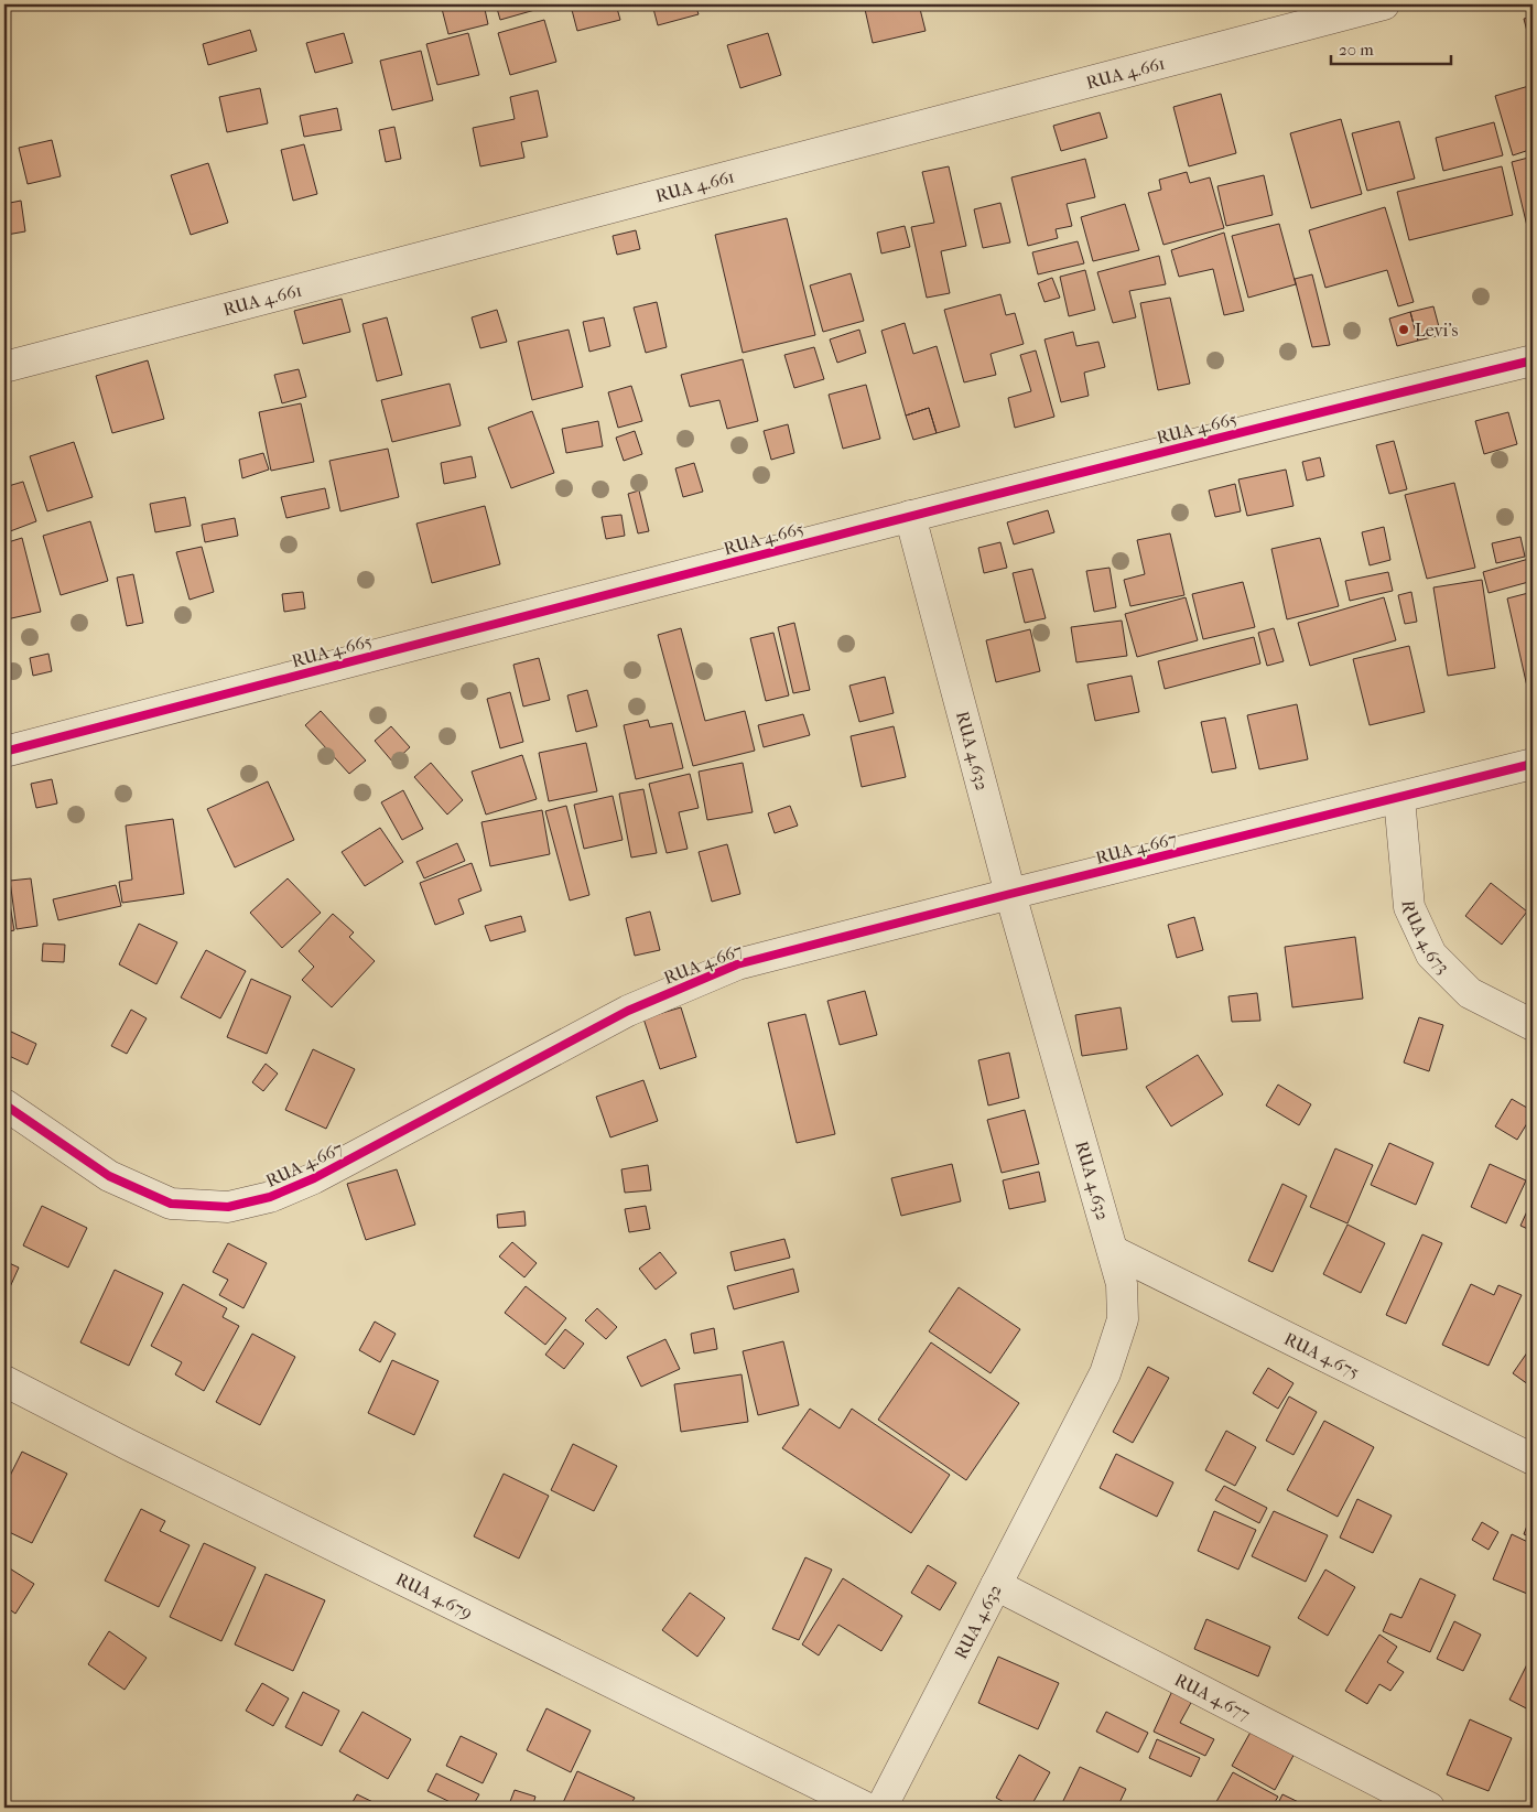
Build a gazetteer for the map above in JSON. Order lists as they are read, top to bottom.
{
  "streets": {
    "street": [
      "RUA 4.661",
      "RUA 4.665",
      "RUA 4.632",
      "RUA 4.667",
      "RUA 4.673",
      "RUA 4.675",
      "RUA 4.679",
      "RUA 4.677"
    ]
  },
  "crossings": [
    ["RUA 4.665", "RUA 4.632"],
    ["RUA 4.632", "RUA 4.667"],
    ["RUA 4.632", "RUA 4.675"],
    ["RUA 4.632", "RUA 4.677"],
    ["RUA 4.667", "RUA 4.673"]
  ],
  "places": ["Levi's"],
  "scale_bar": "20 m"
}
